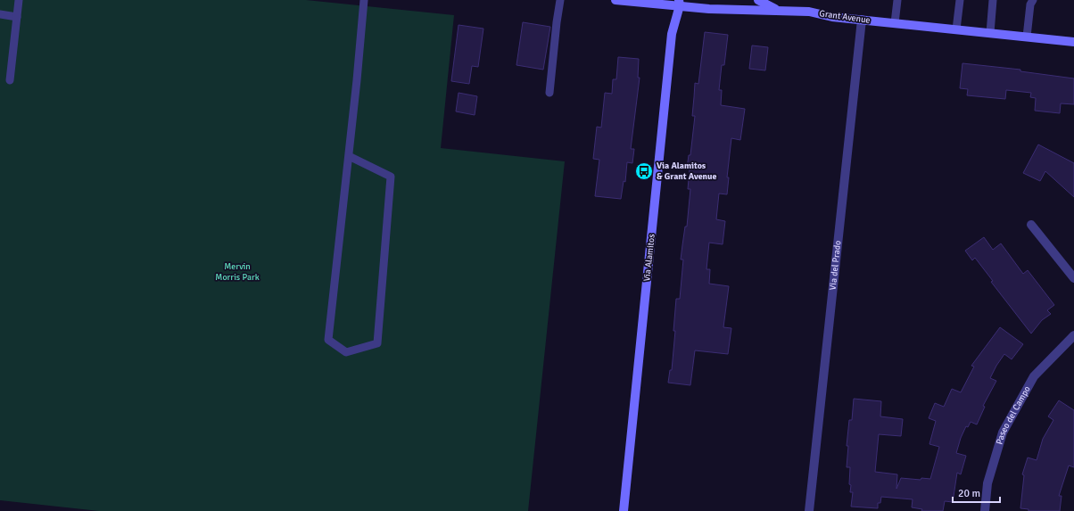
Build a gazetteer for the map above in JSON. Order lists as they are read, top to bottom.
{
  "streets": {
    "street": [
      "Grant Avenue",
      "Via Alamitos",
      "Via del Prado",
      "Paseo del Campo"
    ]
  },
  "crossings": [
    ["Grant Avenue", "Via Alamitos"],
    ["Grant Avenue", "Via del Prado"]
  ],
  "parks": ["Mervin Morris Park"],
  "places": {
    "bus stop": ["Via Alamitos & Grant Avenue"]
  },
  "scale_bar": "20 m"
}
